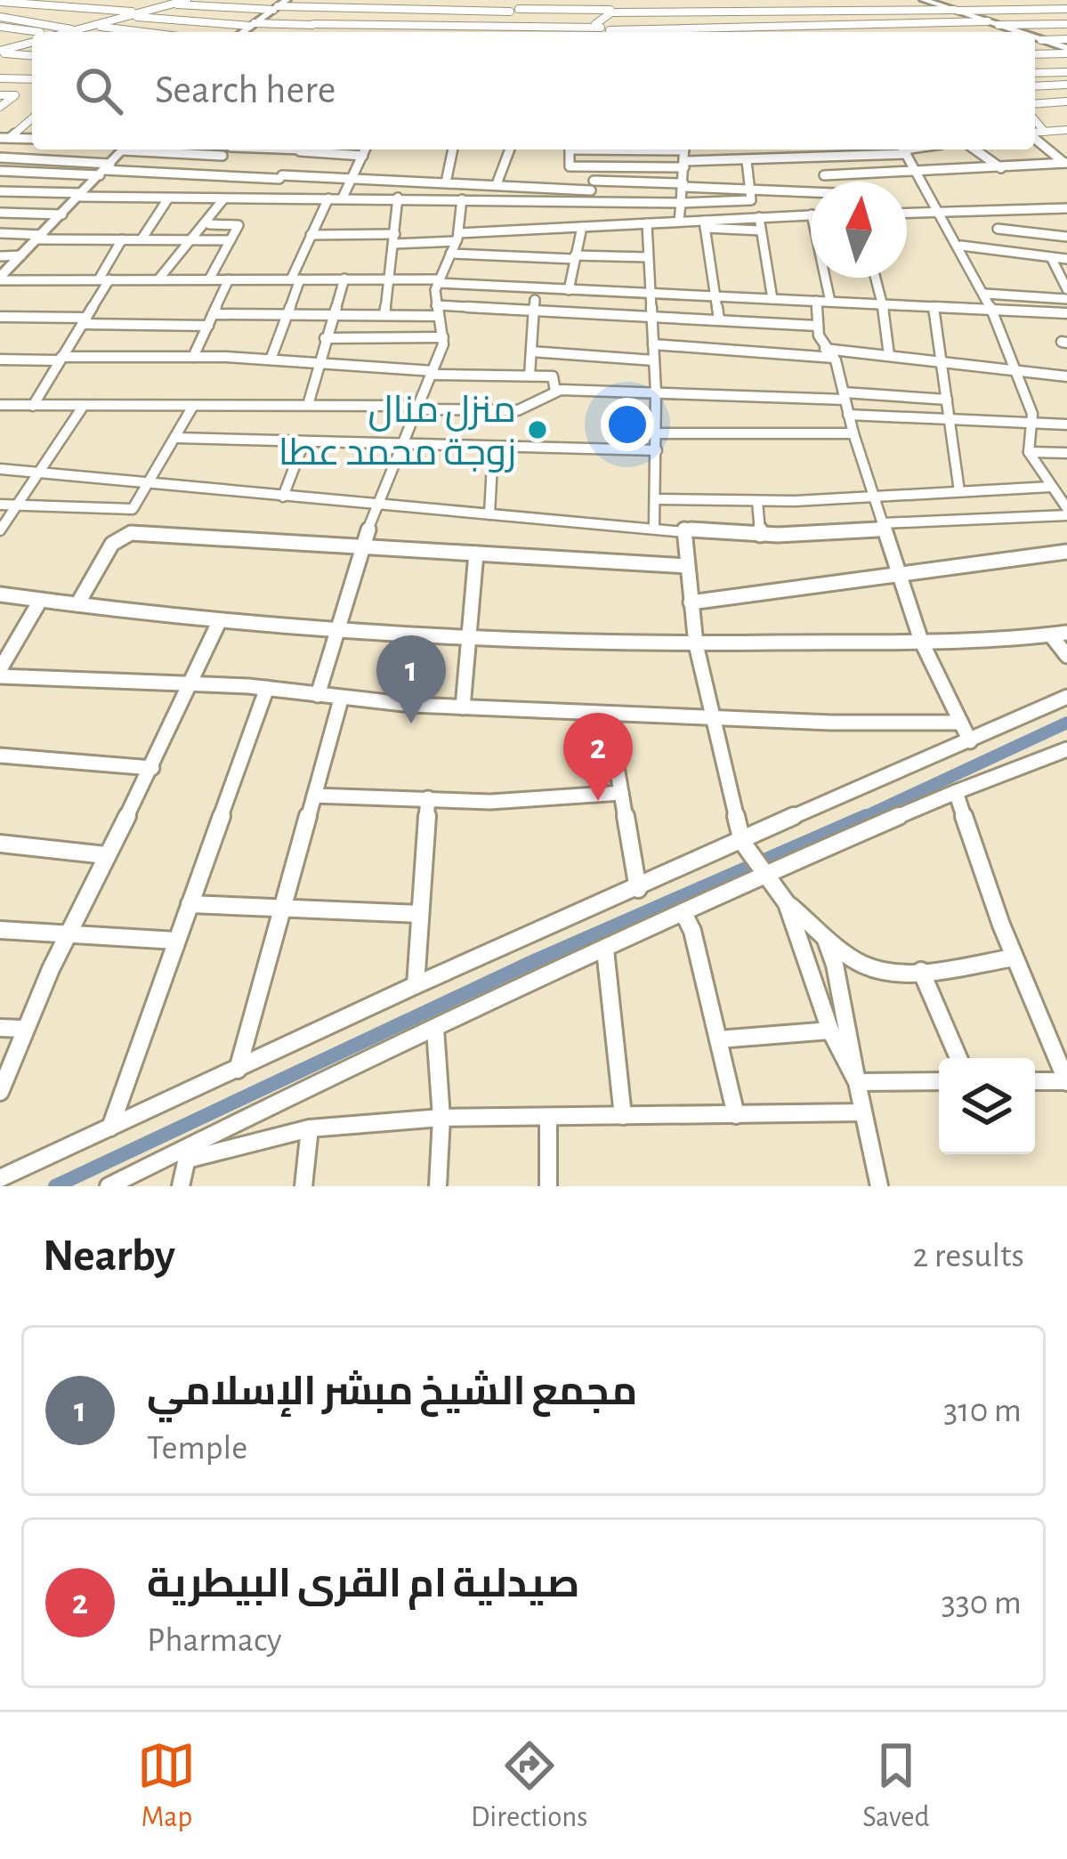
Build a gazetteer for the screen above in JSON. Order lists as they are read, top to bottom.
{
  "places": ["منزل منال زوجة محمد عطا"],
  "north": "top",
  "page": {
    "search": "Search here",
    "pins": ["1", "2"],
    "heading": ["Nearby", "2 results"],
    "list": [
      {
        "mark": "1",
        "name": "مجمع الشيخ مبشر الإسلامي",
        "note": "Temple",
        "value": "310 m"
      },
      {
        "mark": "2",
        "name": "صيدلية ام القرى البيطرية",
        "note": "Pharmacy",
        "value": "330 m"
      }
    ],
    "nav": ["Map", "Directions", "Saved"]
  }
}
